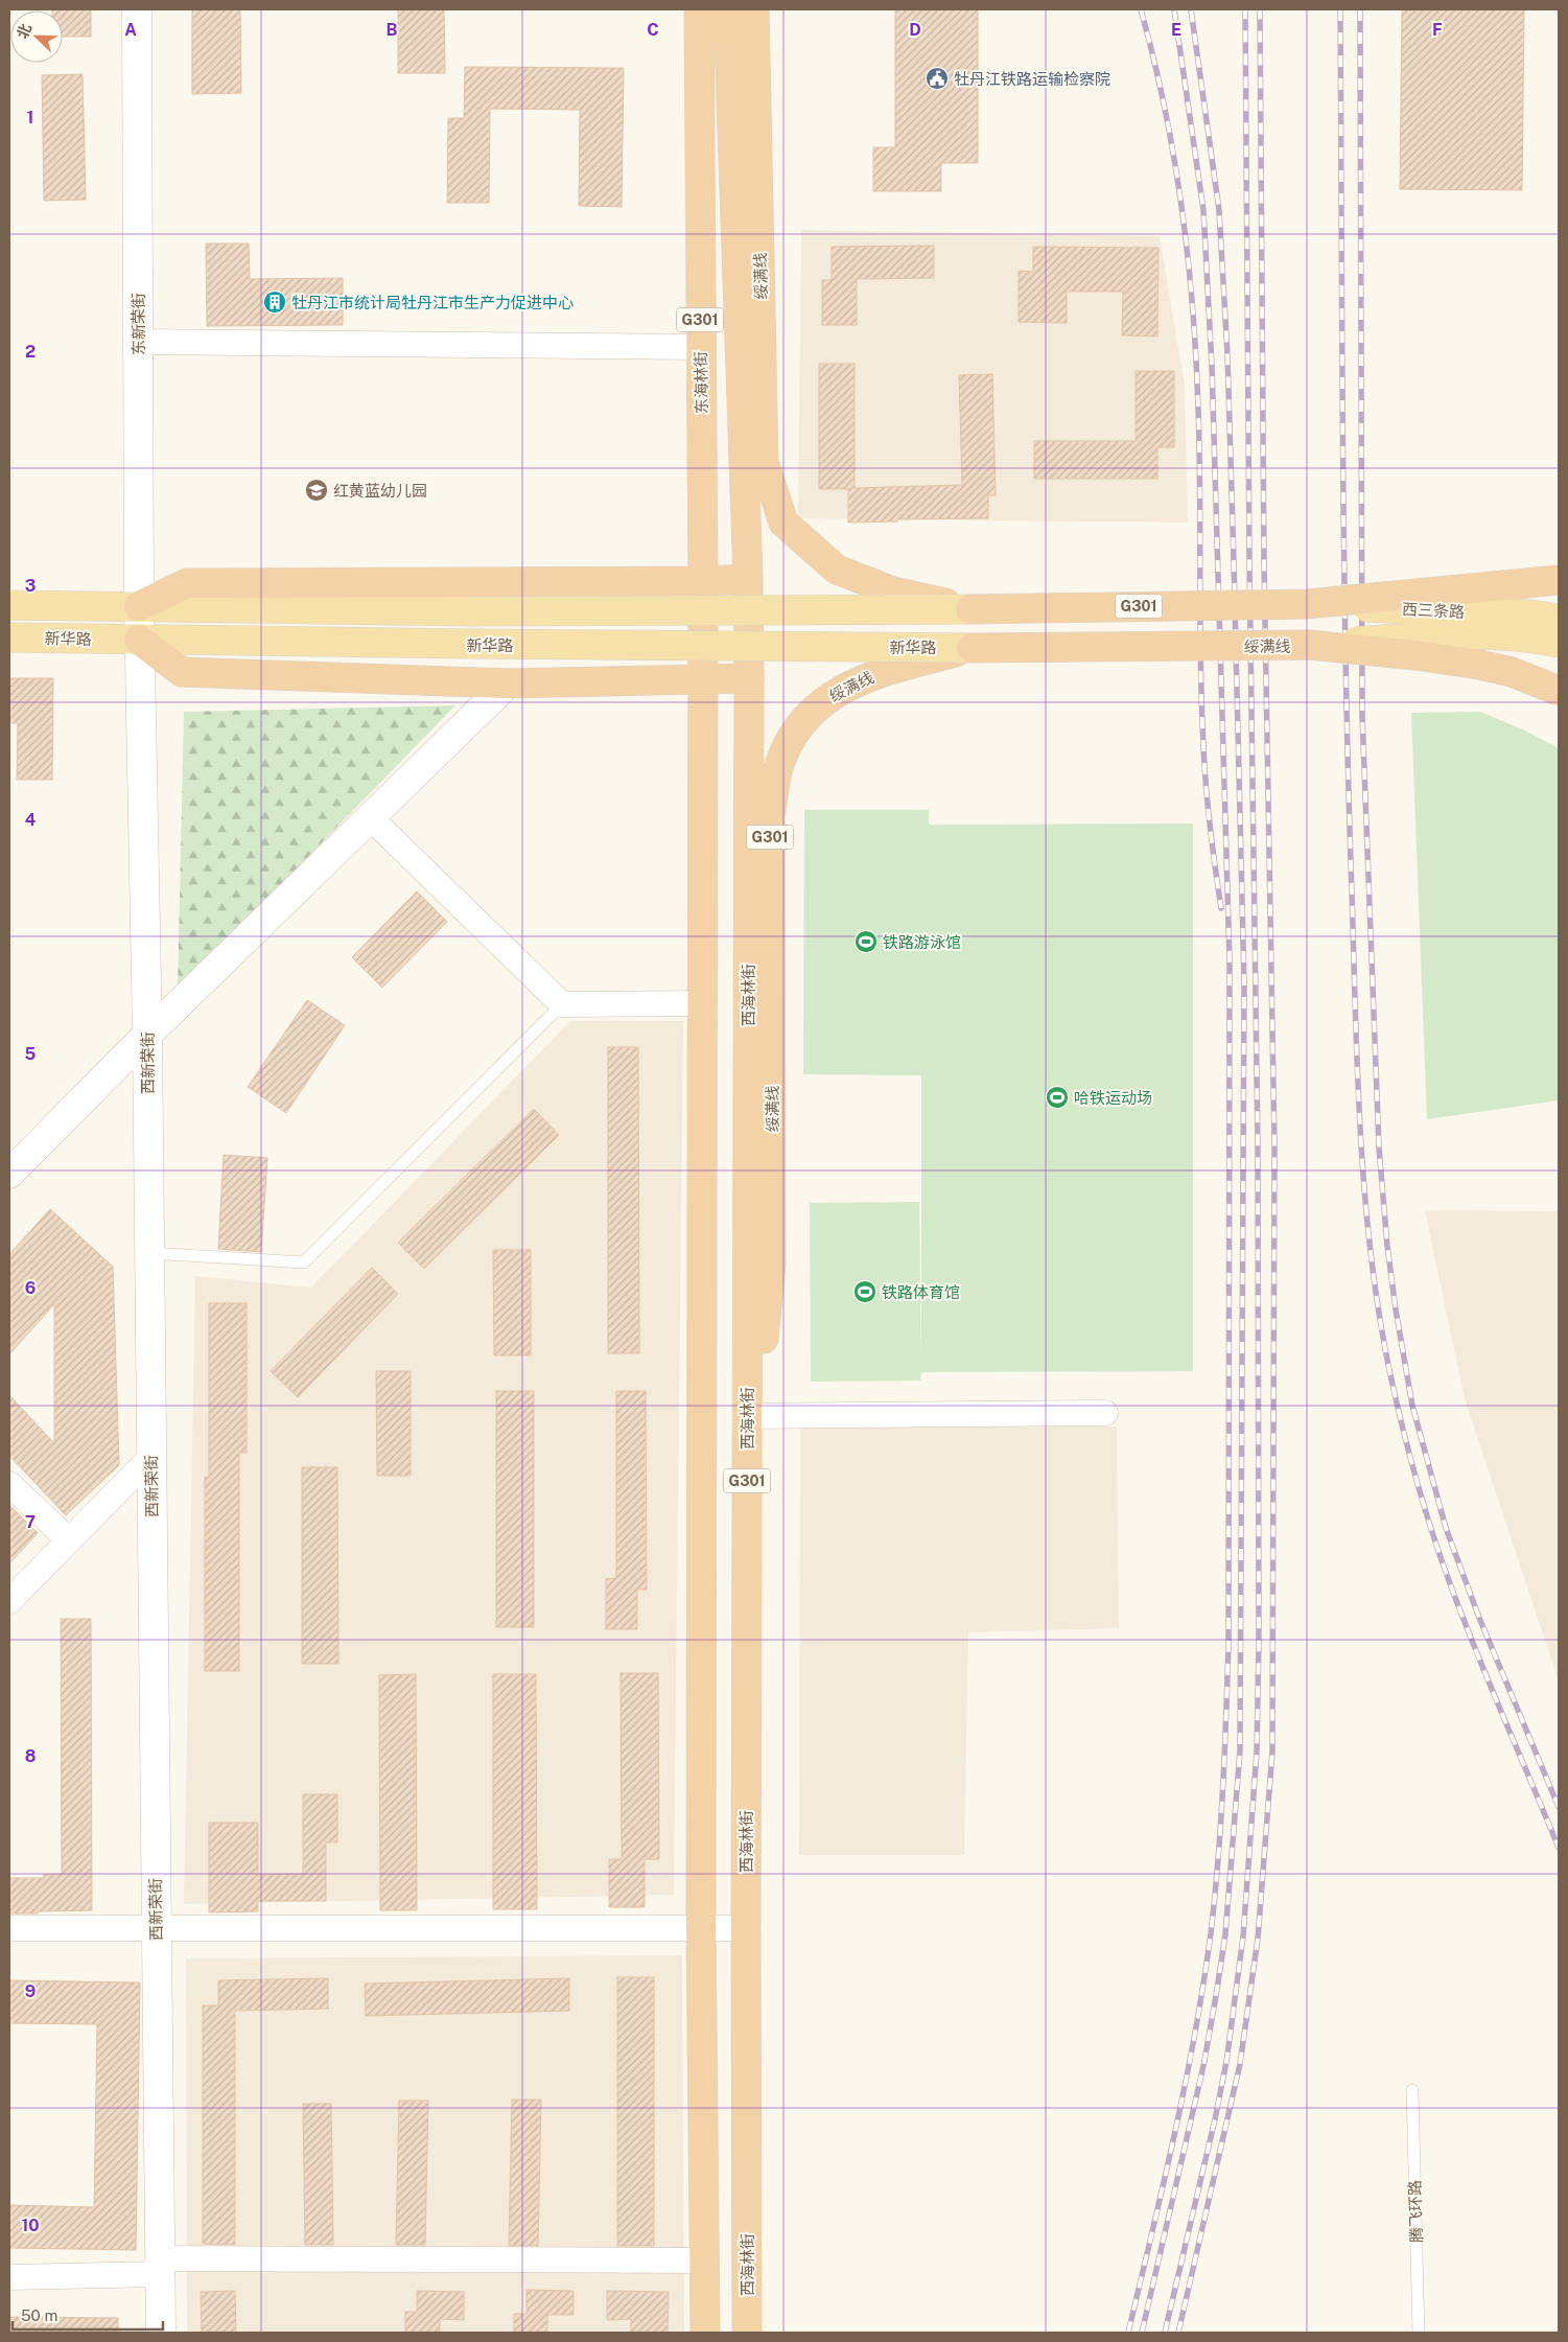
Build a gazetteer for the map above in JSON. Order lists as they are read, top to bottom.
{
  "streets": {
    "highway": [
      "绥满线",
      "G301",
      "东海林街",
      "西海林街"
    ],
    "main road": ["西三条路", "新华路"],
    "street": ["东新荣街", "西新荣街"],
    "lane": ["腾飞环路"]
  },
  "crossings": [
    ["绥满线", "西三条路"],
    ["绥满线", "新华路"],
    ["绥满线", "西海林街"],
    ["G301", "东海林街"],
    ["G301", "西海林街"],
    ["东新荣街", "新华路"],
    ["东新荣街", "西新荣街"],
    ["新华路", "西新荣街"]
  ],
  "places": {
    "public building": ["牡丹江铁路运输检察院"],
    "building": ["牡丹江市统计局牡丹江市生产力促进中心"],
    "school or university": ["红黄蓝幼儿园"],
    "sports": ["铁路游泳馆", "哈铁运动场", "铁路体育馆"]
  },
  "scale_bar": "50 m",
  "north": "top left",
  "grid": {
    "columns": [
      "A",
      "B",
      "C",
      "D",
      "E",
      "F"
    ],
    "rows": [
      "1",
      "2",
      "3",
      "4",
      "5",
      "6",
      "7",
      "8",
      "9",
      "10"
    ]
  }
}
